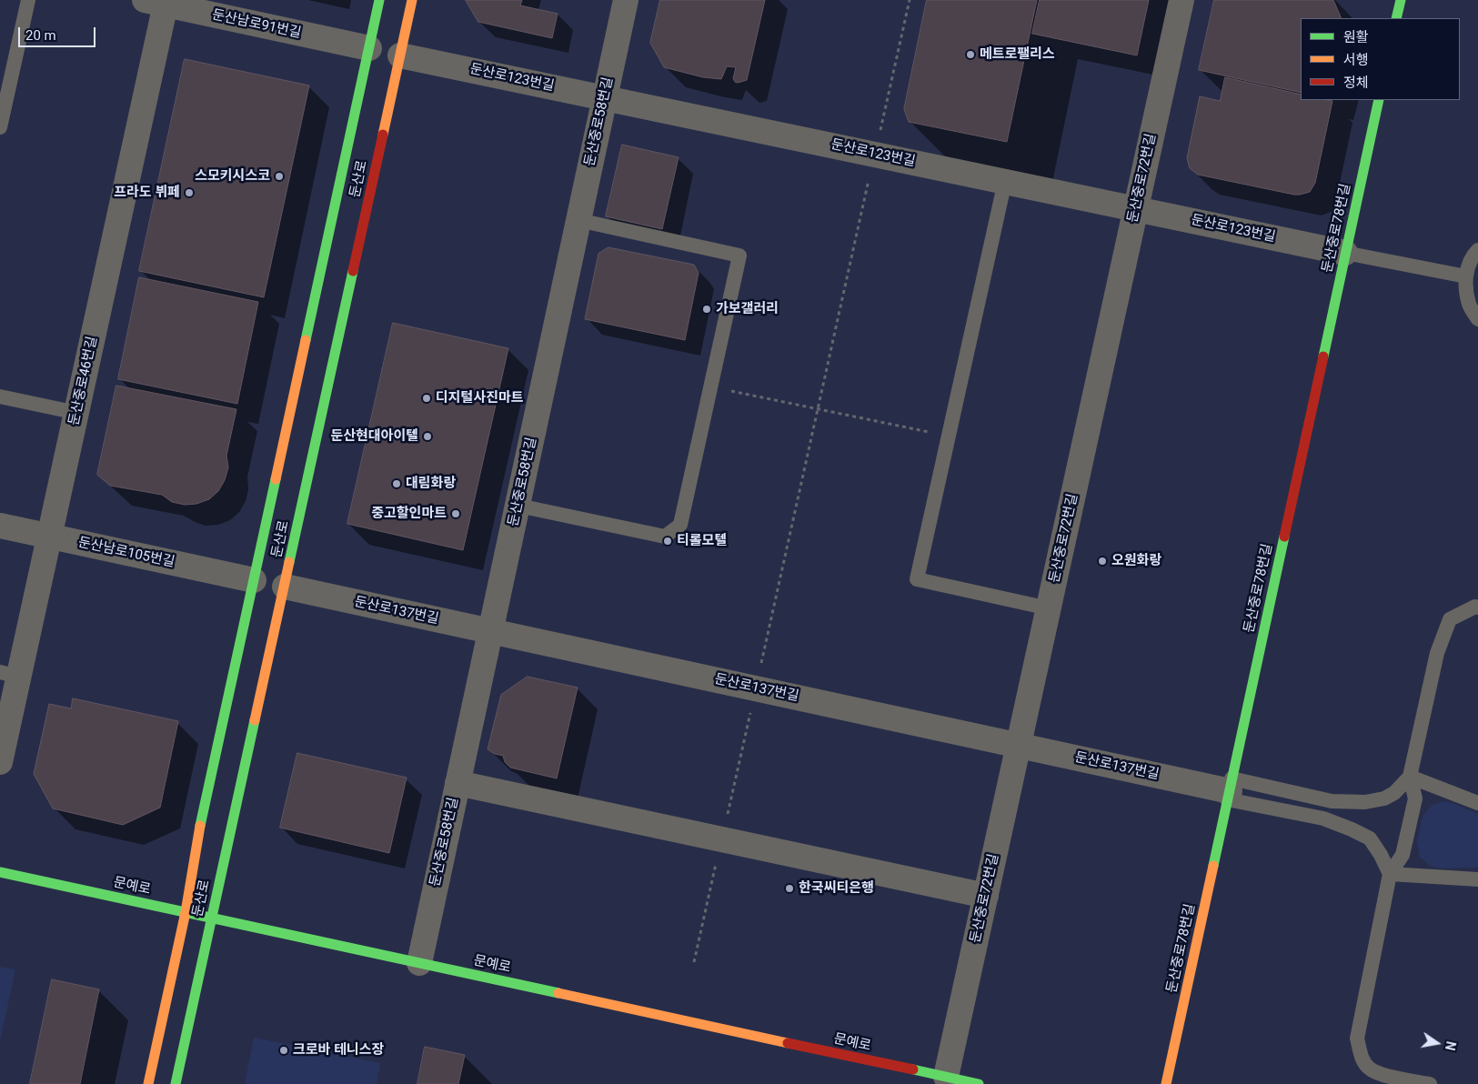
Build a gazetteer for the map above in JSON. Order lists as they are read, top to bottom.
{
  "streets": {
    "main road": ["둔산로", "둔산중로78번길", "문예로"],
    "street": [
      "둔산남로91번길",
      "둔산로123번길",
      "둔산중로58번길",
      "둔산중로72번길",
      "둔산중로46번길",
      "둔산남로105번길",
      "둔산로137번길"
    ]
  },
  "crossings": [
    ["둔산남로91번길", "둔산로"],
    ["둔산남로91번길", "둔산중로46번길"],
    ["둔산로123번길", "둔산중로58번길"],
    ["둔산로123번길", "둔산중로72번길"],
    ["둔산로123번길", "둔산로"],
    ["둔산로123번길", "둔산중로78번길"],
    ["둔산중로58번길", "둔산로137번길"],
    ["둔산중로58번길", "문예로"],
    ["둔산중로72번길", "둔산로137번길"],
    ["둔산중로72번길", "문예로"],
    ["둔산로", "둔산남로105번길"],
    ["둔산로", "둔산로137번길"],
    ["둔산로", "문예로"],
    ["둔산중로78번길", "둔산로137번길"],
    ["둔산중로46번길", "둔산남로105번길"]
  ],
  "places": [
    "메트로팰리스",
    "스모키시스코",
    "프라도 뷔페",
    "가보갤러리",
    "디지털사진마트",
    "둔산현대아이텔",
    "대림화랑",
    "중고할인마트",
    "티롤모텔",
    "오원화랑",
    "한국씨티은행",
    "크로바 테니스장"
  ],
  "legend": ["원활", "서행", "정체"],
  "scale_bar": "20 m",
  "north": "right"
}
